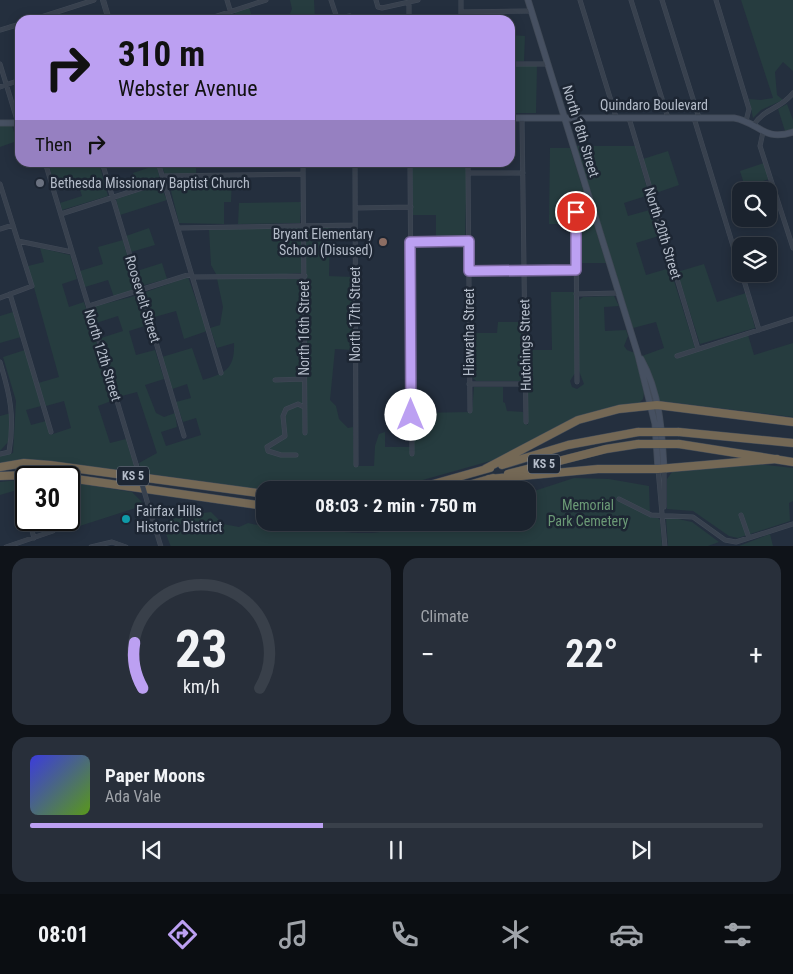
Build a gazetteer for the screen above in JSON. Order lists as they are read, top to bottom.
{
  "streets": {
    "highway": ["KS 5"],
    "main road": ["Quindaro Boulevard", "North 18th Street"],
    "street": [
      "North 20th Street",
      "Roosevelt Street",
      "North 17th Street",
      "North 16th Street",
      "Hiawatha Street",
      "Hutchings Street",
      "North 12th Street"
    ]
  },
  "crossings": [
    ["Quindaro Boulevard", "North 18th Street"],
    ["Quindaro Boulevard", "North 20th Street"],
    ["Quindaro Boulevard", "Hutchings Street"]
  ],
  "parks": ["Memorial Park Cemetery"],
  "places": ["Bethesda Missionary Baptist Church", "Bryant Elementary School (Disused)", "Fairfax Hills Historic District"],
  "page": {
    "turn": ["310 m", "Webster Avenue"],
    "then": "Then",
    "limit": "30",
    "trip": "08:03 · 2 min · 750 m",
    "tile": "Climate",
    "heat": ["−", "22°", "+"],
    "song": ["Paper Moons", "Ada Vale"],
    "tabs": "08:01",
    "gauge": ["23", "km/h"]
  }
}
